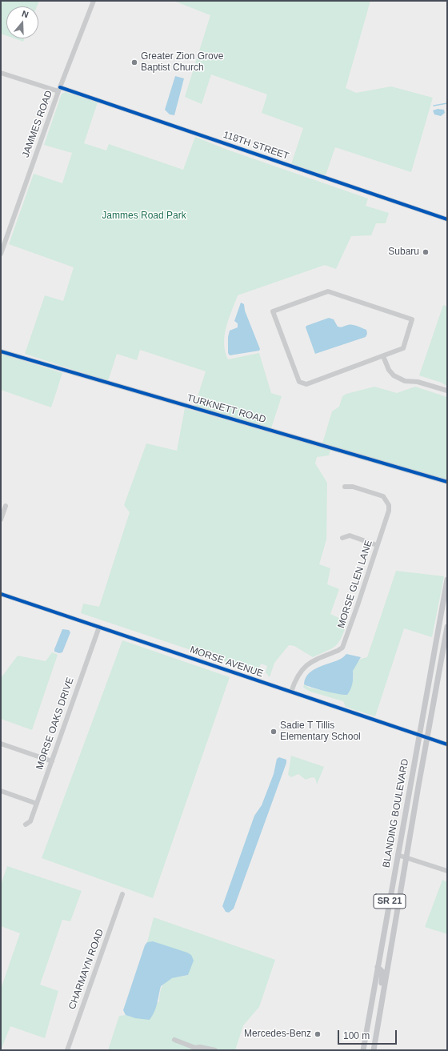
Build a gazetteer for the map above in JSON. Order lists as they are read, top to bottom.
{
  "streets": {
    "main road": ["BLANDING BOULEVARD", "SR 21"],
    "street": [
      "JAMMES ROAD",
      "118TH STREET",
      "TURKNETT ROAD",
      "MORSE GLEN LANE",
      "MORSE AVENUE",
      "MORSE OAKS DRIVE",
      "CHARMAYN ROAD"
    ]
  },
  "crossings": [
    ["JAMMES ROAD", "118TH STREET"],
    ["MORSE GLEN LANE", "MORSE AVENUE"],
    ["MORSE AVENUE", "MORSE OAKS DRIVE"],
    ["MORSE AVENUE", "BLANDING BOULEVARD"]
  ],
  "parks": ["Jammes Road Park"],
  "places": [
    "Greater Zion Grove Baptist Church",
    "Subaru",
    "Sadie T Tillis Elementary School",
    "Mercedes-Benz"
  ],
  "scale_bar": "100 m",
  "north": "top"
}
